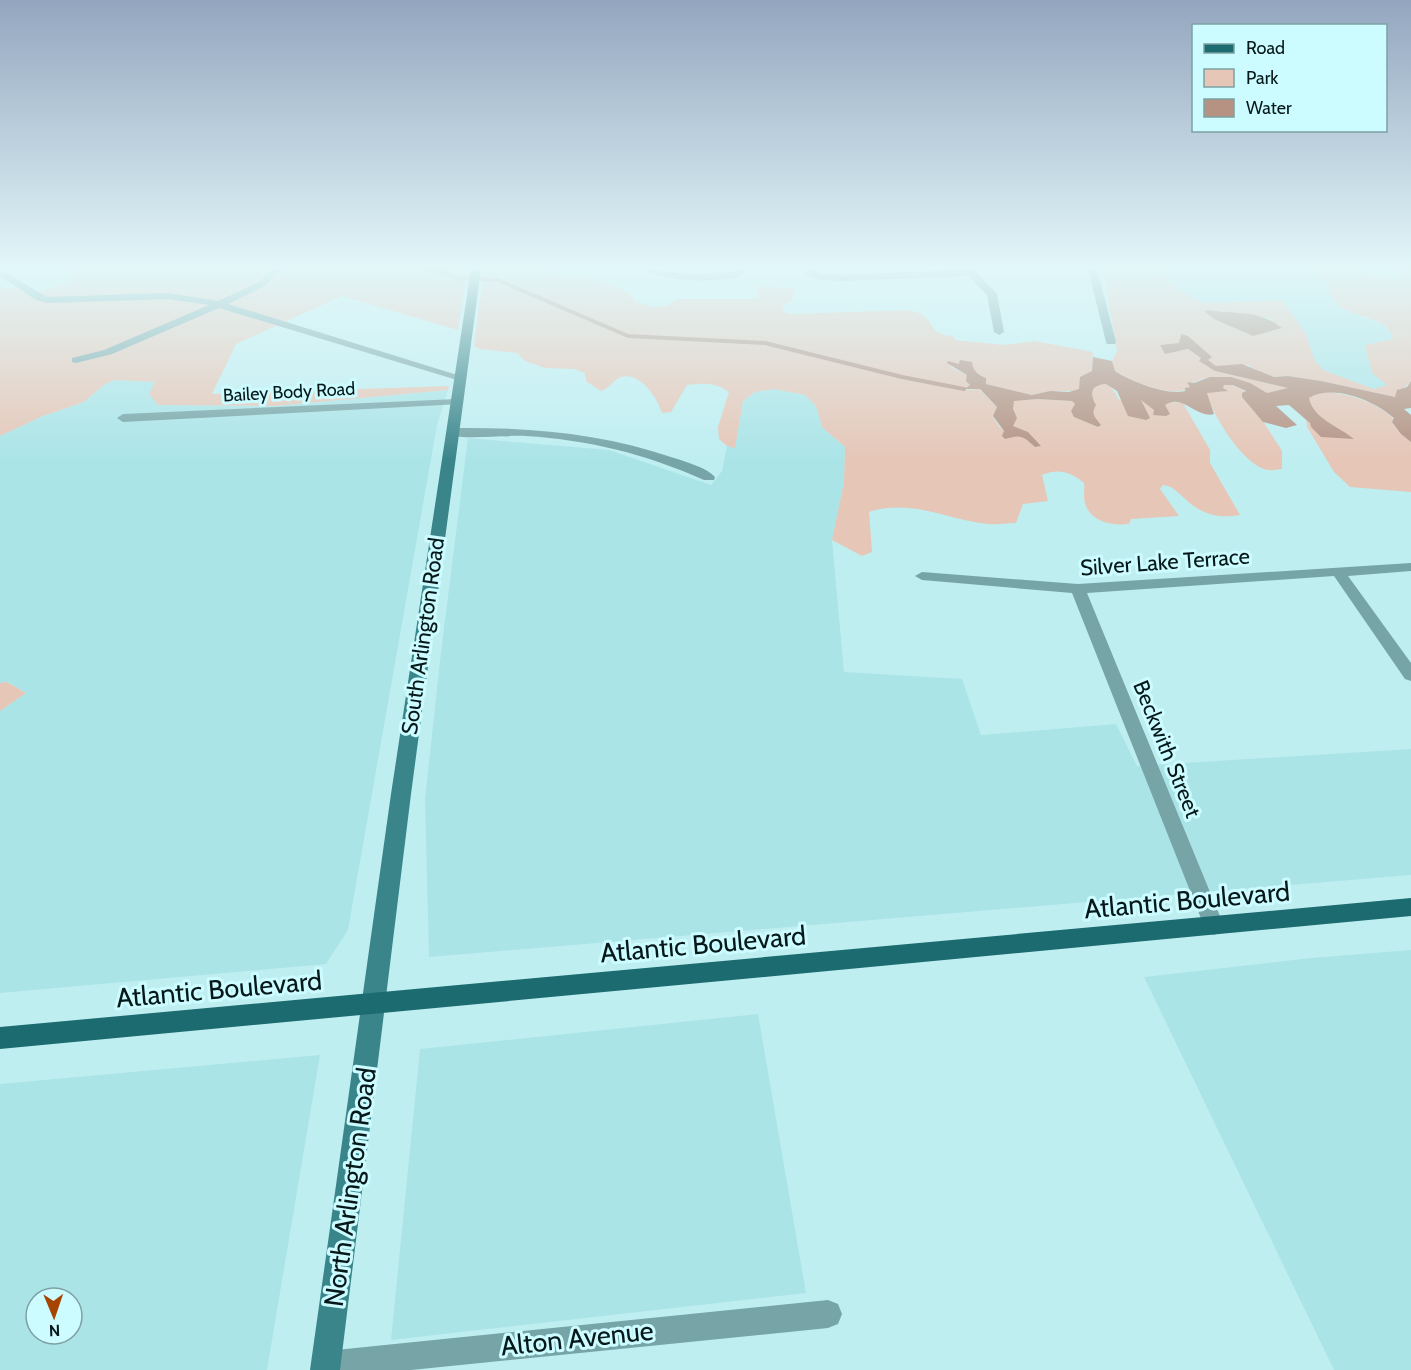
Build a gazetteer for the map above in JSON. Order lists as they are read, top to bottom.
{
  "streets": {
    "main road": ["South Arlington Road", "Atlantic Boulevard", "North Arlington Road"],
    "street": [
      "Bailey Body Road",
      "Silver Lake Terrace",
      "Beckwith Street",
      "Alton Avenue"
    ]
  },
  "crossings": [
    ["Bailey Body Road", "South Arlington Road"],
    ["Silver Lake Terrace", "Beckwith Street"],
    ["South Arlington Road", "Atlantic Boulevard"],
    ["South Arlington Road", "North Arlington Road"],
    ["Beckwith Street", "Atlantic Boulevard"],
    ["Atlantic Boulevard", "North Arlington Road"],
    ["North Arlington Road", "Alton Avenue"]
  ],
  "legend": ["Road", "Park", "Water"],
  "north": "bottom"
}
